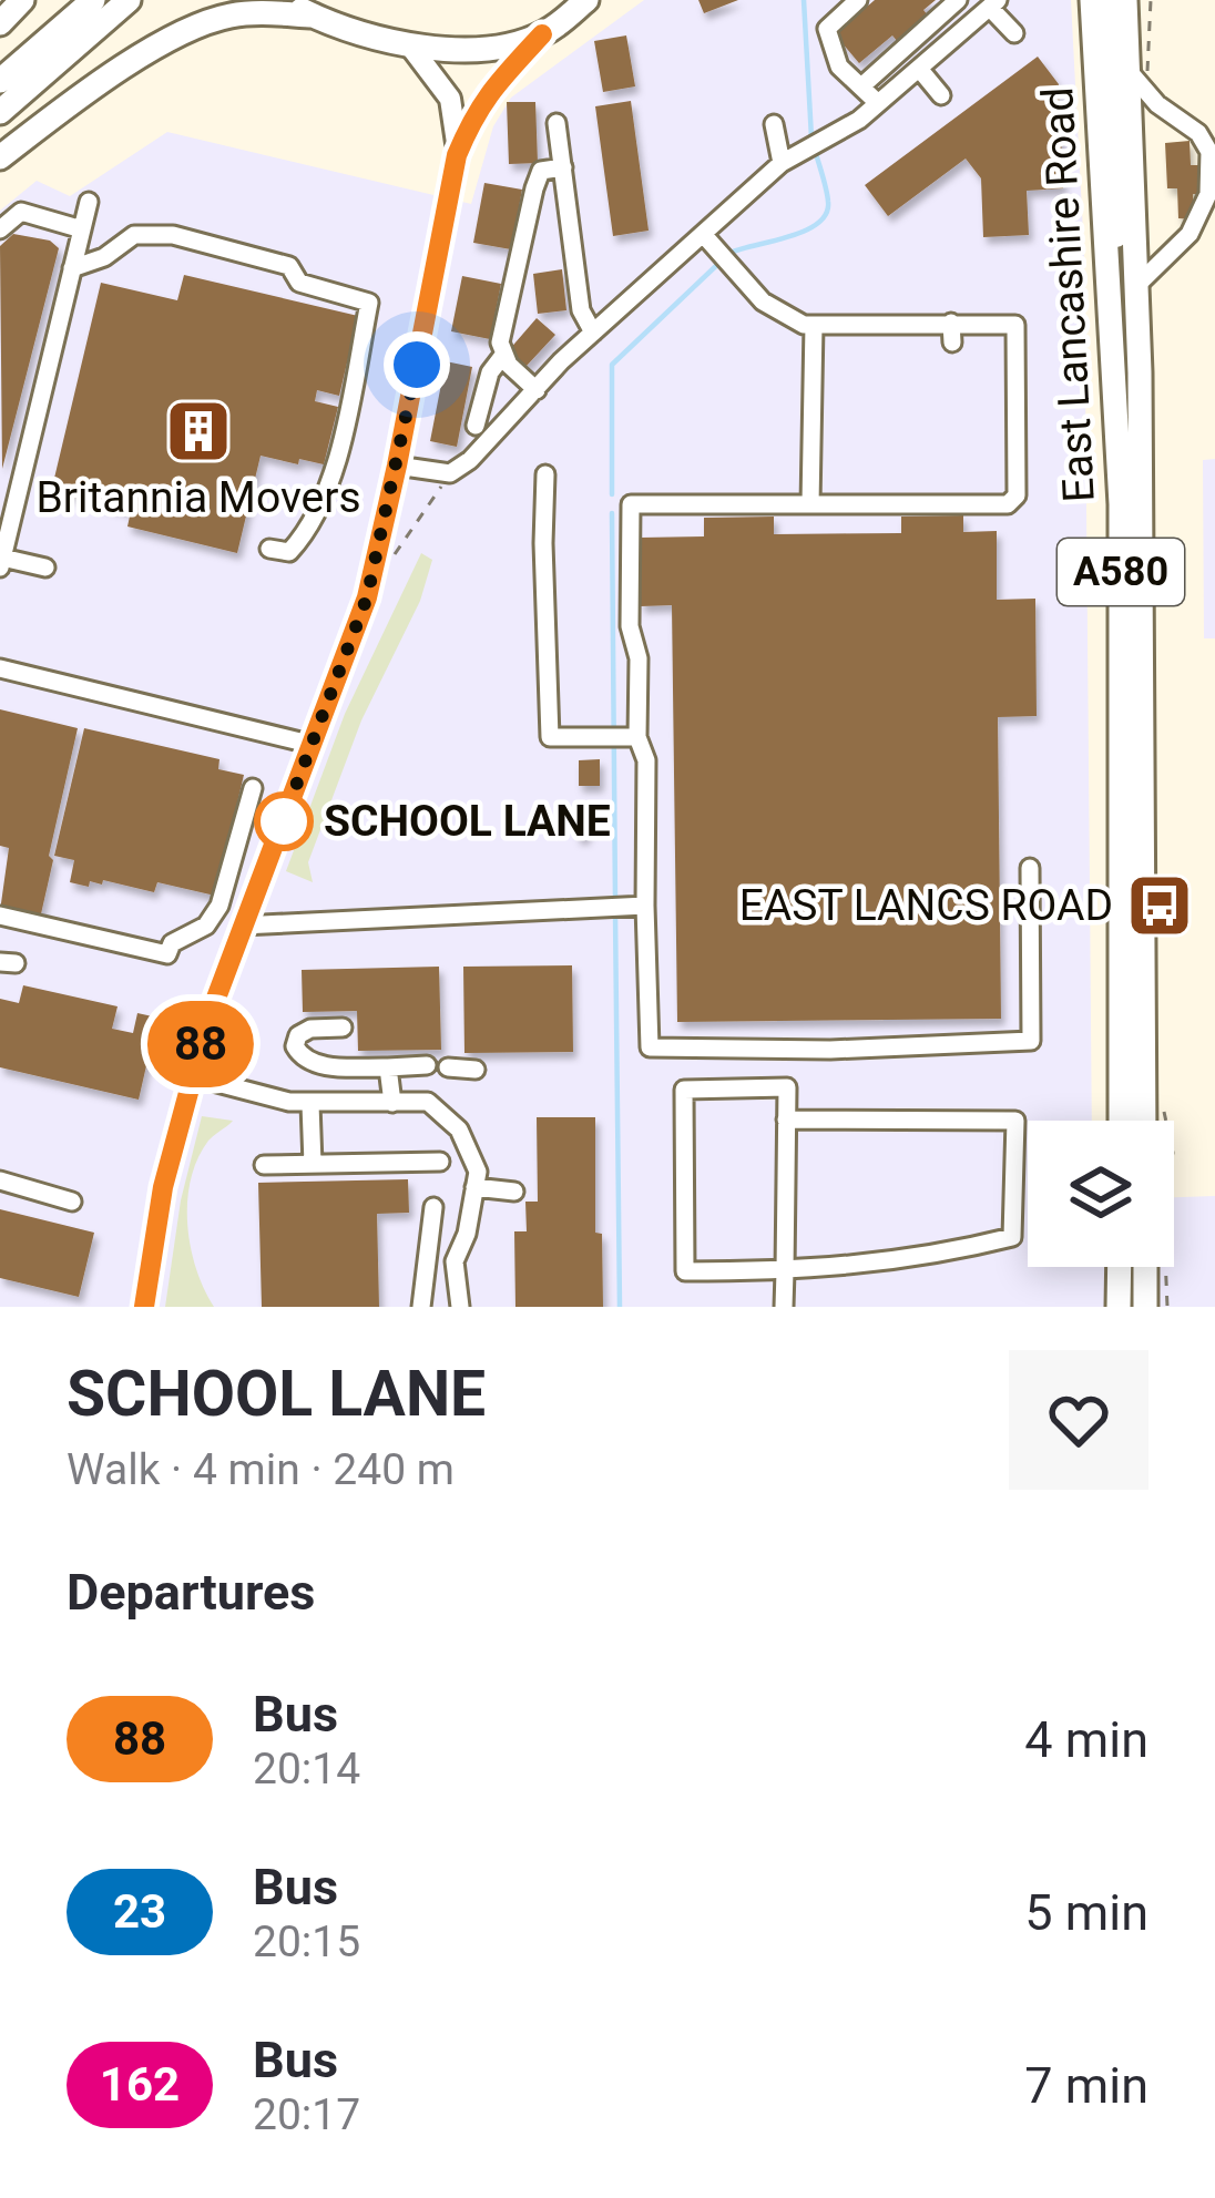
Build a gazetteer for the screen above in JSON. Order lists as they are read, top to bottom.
{
  "streets": {
    "highway": ["East Lancashire Road", "A580"]
  },
  "places": {
    "building": ["Britannia Movers"],
    "other": ["SCHOOL LANE"],
    "bus stop": ["EAST LANCS ROAD"]
  },
  "lines": ["bus line 88"],
  "page": {
    "on_map": "88",
    "heading": [
      ["SCHOOL LANE", "Walk · 4 min · 240 m"],
      "Departures"
    ],
    "list": [
      {
        "mark": "88",
        "name": "Bus",
        "note": "20:14",
        "value": "4 min"
      },
      {
        "mark": "23",
        "name": "Bus",
        "note": "20:15",
        "value": "5 min"
      },
      {
        "mark": "162",
        "name": "Bus",
        "note": "20:17",
        "value": "7 min"
      }
    ]
  }
}
